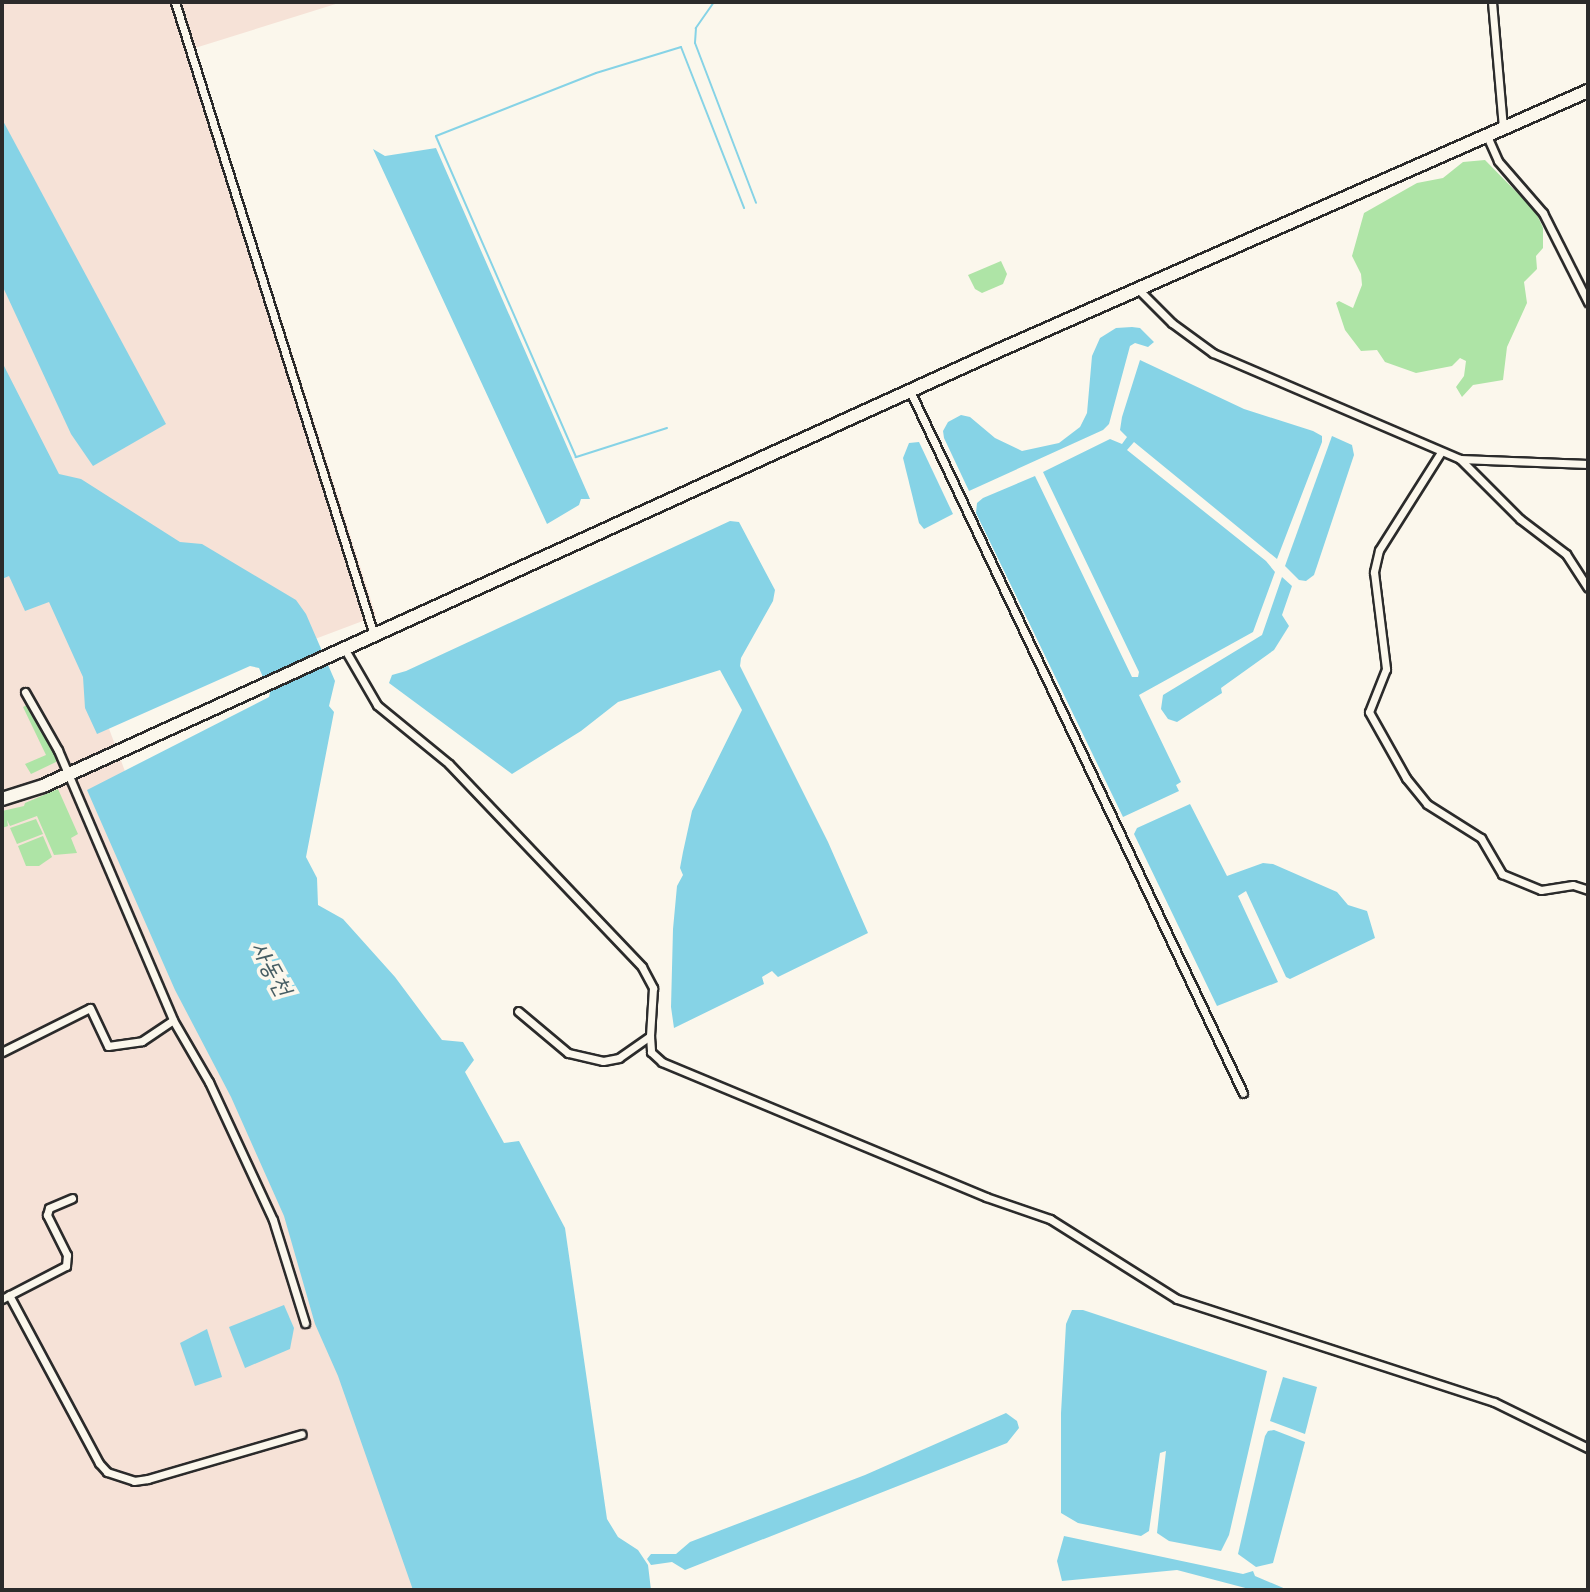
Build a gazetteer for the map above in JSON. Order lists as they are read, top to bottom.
{
  "water": ["사동천"]
}
